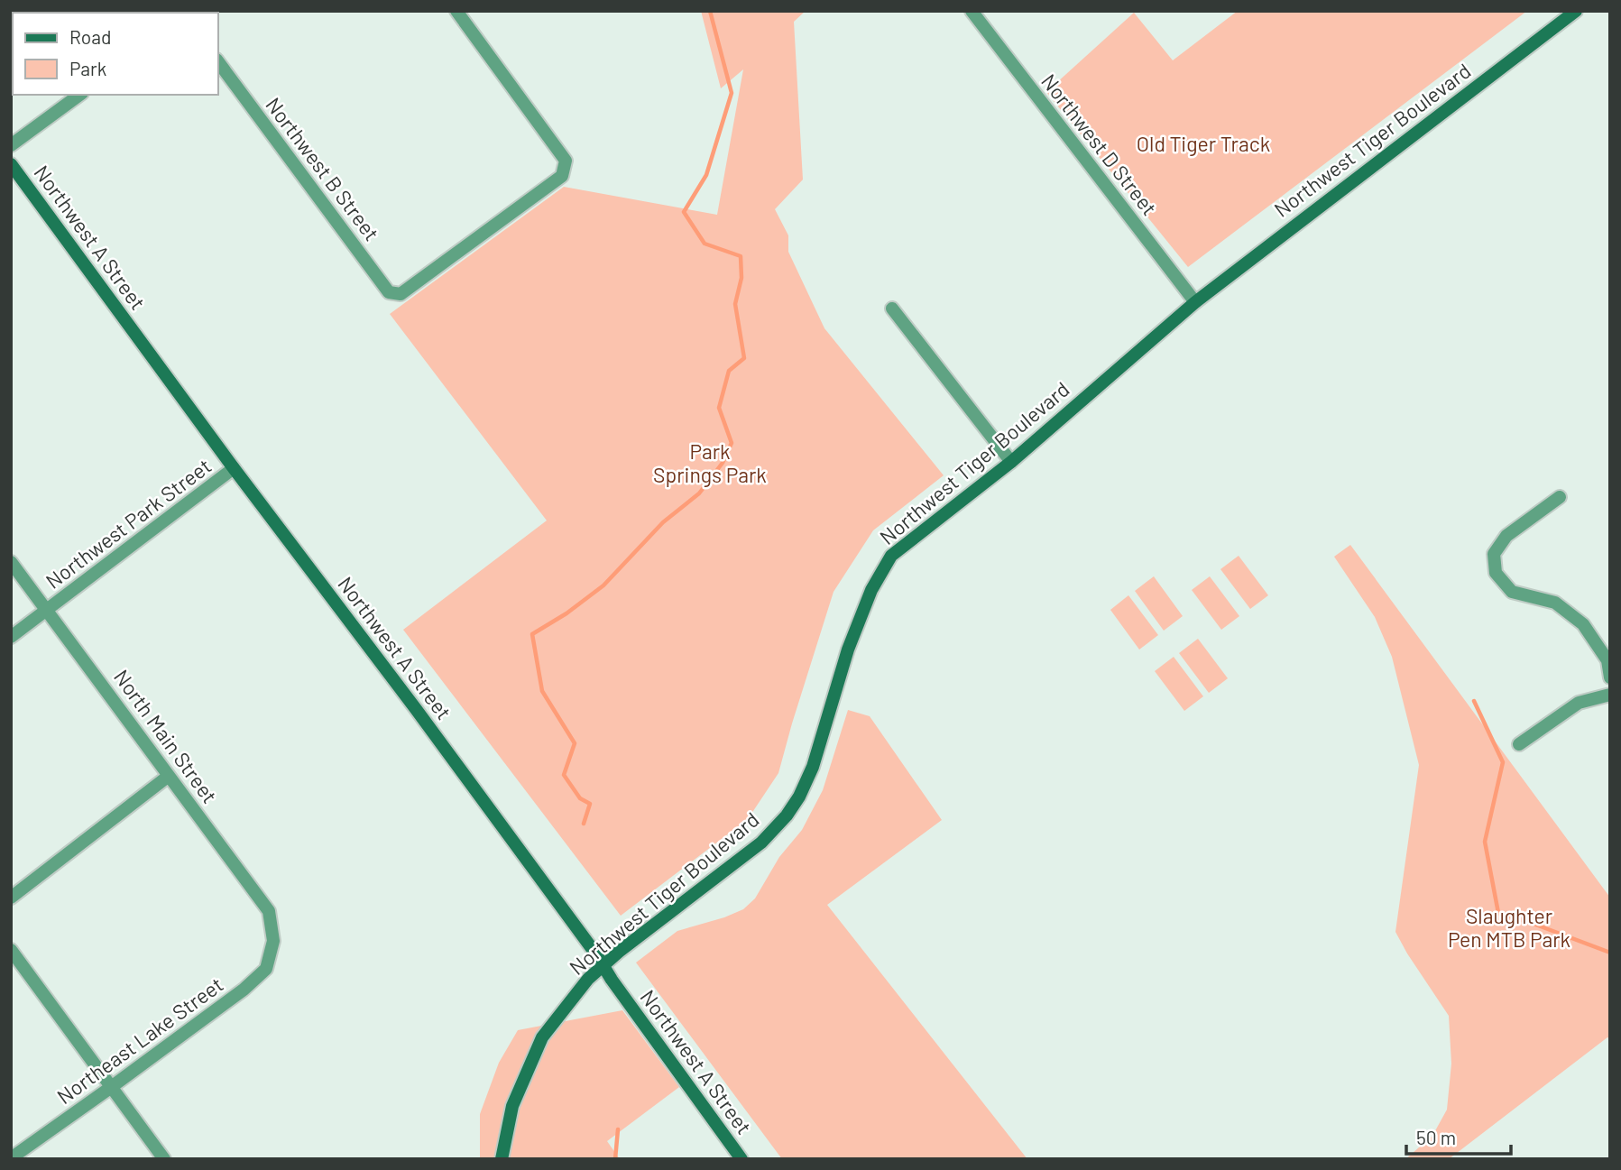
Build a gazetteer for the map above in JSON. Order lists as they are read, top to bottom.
{
  "streets": {
    "street": [
      "Northwest Tiger Boulevard",
      "Northwest D Street",
      "Northwest B Street",
      "Northwest A Street",
      "Northwest Park Street",
      "North Main Street",
      "Northeast Lake Street"
    ]
  },
  "crossings": [
    ["Northwest Tiger Boulevard", "Northwest D Street"],
    ["Northwest Tiger Boulevard", "Northwest A Street"],
    ["Northwest A Street", "Northwest Park Street"],
    ["Northwest Park Street", "North Main Street"],
    ["North Main Street", "Northeast Lake Street"]
  ],
  "parks": ["Old Tiger Track", "Park Springs Park", "Slaughter Pen MTB Park"],
  "legend": ["Road", "Park"],
  "scale_bar": "50 m"
}
